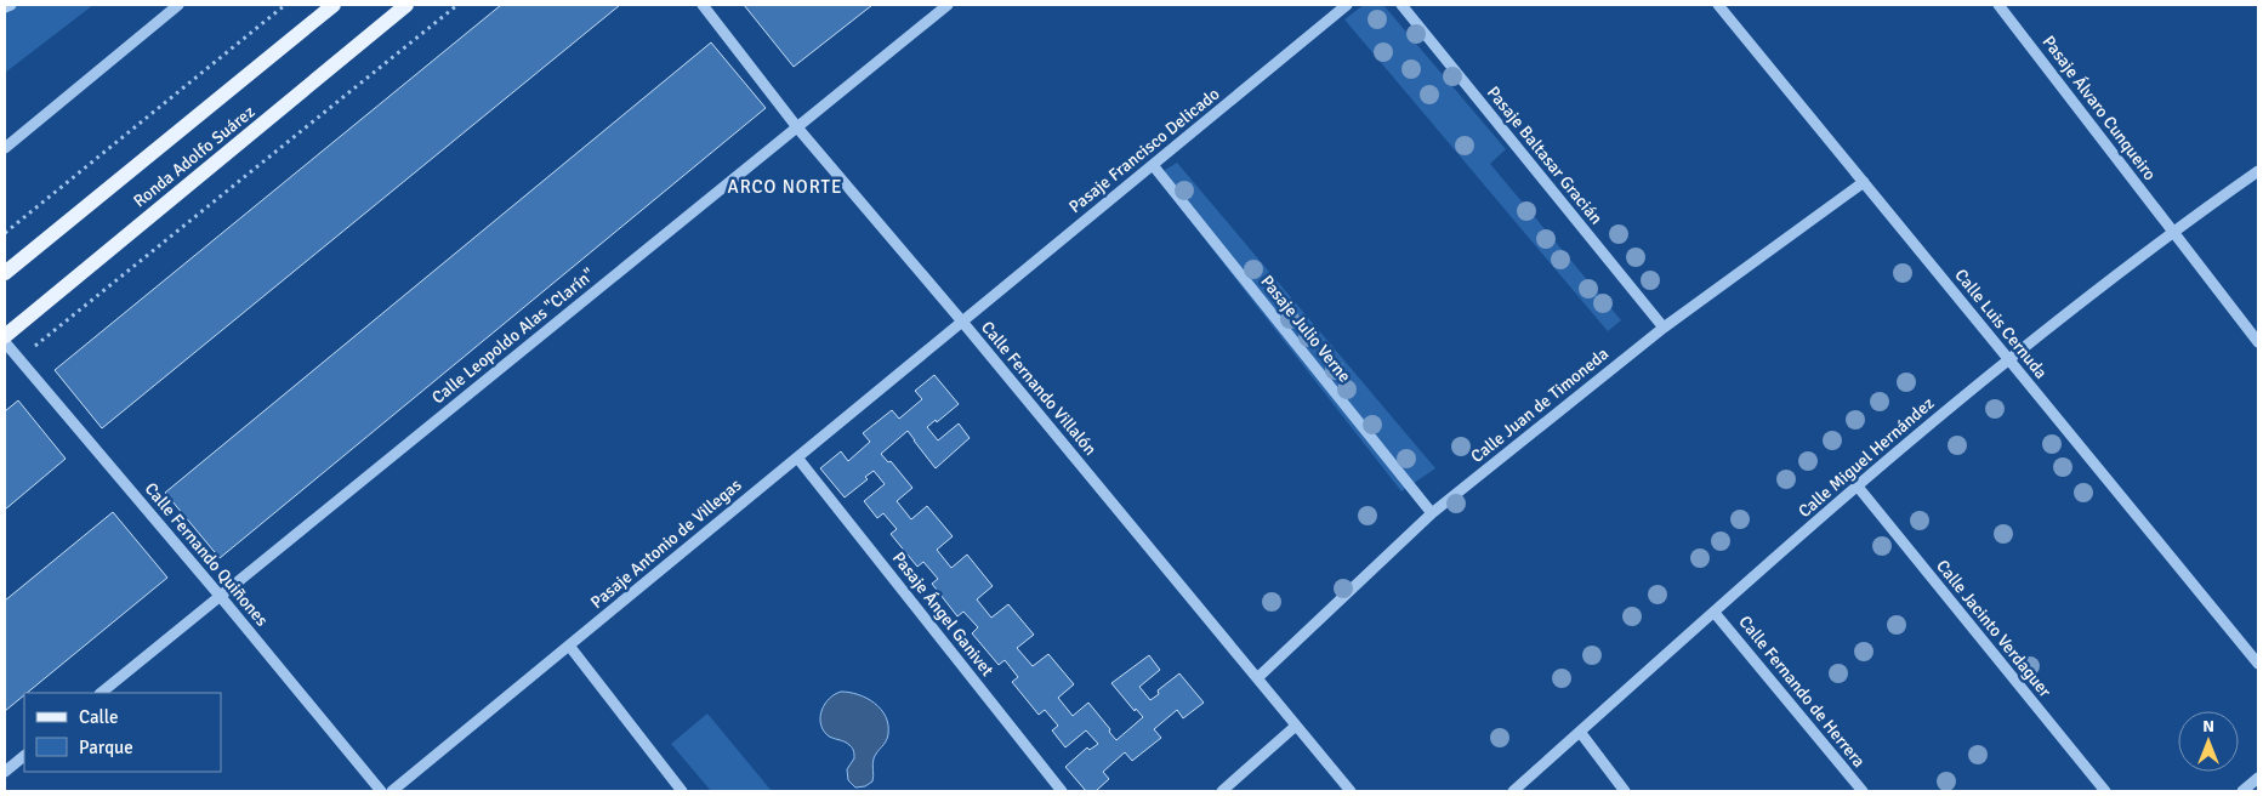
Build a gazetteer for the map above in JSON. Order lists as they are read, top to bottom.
{
  "streets": {
    "main road": ["Ronda Adolfo Suárez"],
    "street": [
      "Pasaje Álvaro Cunqueiro",
      "Pasaje Francisco Delicado",
      "Pasaje Baltasar Gracián",
      "Calle Luis Cernuda",
      "Pasaje Julio Verne",
      "Calle Leopoldo Alas \"Clarín\"",
      "Calle Fernando Villalón",
      "Calle Juan de Timoneda",
      "Calle Miguel Hernández",
      "Pasaje Antonio de Villegas",
      "Calle Fernando Quiñones",
      "Pasaje Ángel Ganivet",
      "Calle Jacinto Verdaguer",
      "Calle Fernando de Herrera"
    ]
  },
  "crossings": [
    ["Pasaje Álvaro Cunqueiro", "Calle Miguel Hernández"],
    ["Pasaje Francisco Delicado", "Pasaje Julio Verne"],
    ["Pasaje Francisco Delicado", "Calle Fernando Villalón"],
    ["Pasaje Francisco Delicado", "Pasaje Antonio de Villegas"],
    ["Pasaje Baltasar Gracián", "Calle Juan de Timoneda"],
    ["Calle Luis Cernuda", "Calle Juan de Timoneda"],
    ["Calle Luis Cernuda", "Calle Miguel Hernández"],
    ["Pasaje Julio Verne", "Calle Juan de Timoneda"],
    ["Calle Leopoldo Alas \"Clarín\"", "Calle Fernando Villalón"],
    ["Calle Leopoldo Alas \"Clarín\"", "Calle Fernando Quiñones"],
    ["Calle Fernando Villalón", "Calle Juan de Timoneda"],
    ["Calle Fernando Villalón", "Pasaje Antonio de Villegas"],
    ["Calle Miguel Hernández", "Calle Jacinto Verdaguer"],
    ["Calle Miguel Hernández", "Calle Fernando de Herrera"],
    ["Pasaje Antonio de Villegas", "Pasaje Ángel Ganivet"]
  ],
  "districts": ["ARCO NORTE"],
  "legend": ["Calle", "Parque"],
  "north": "top"
}
